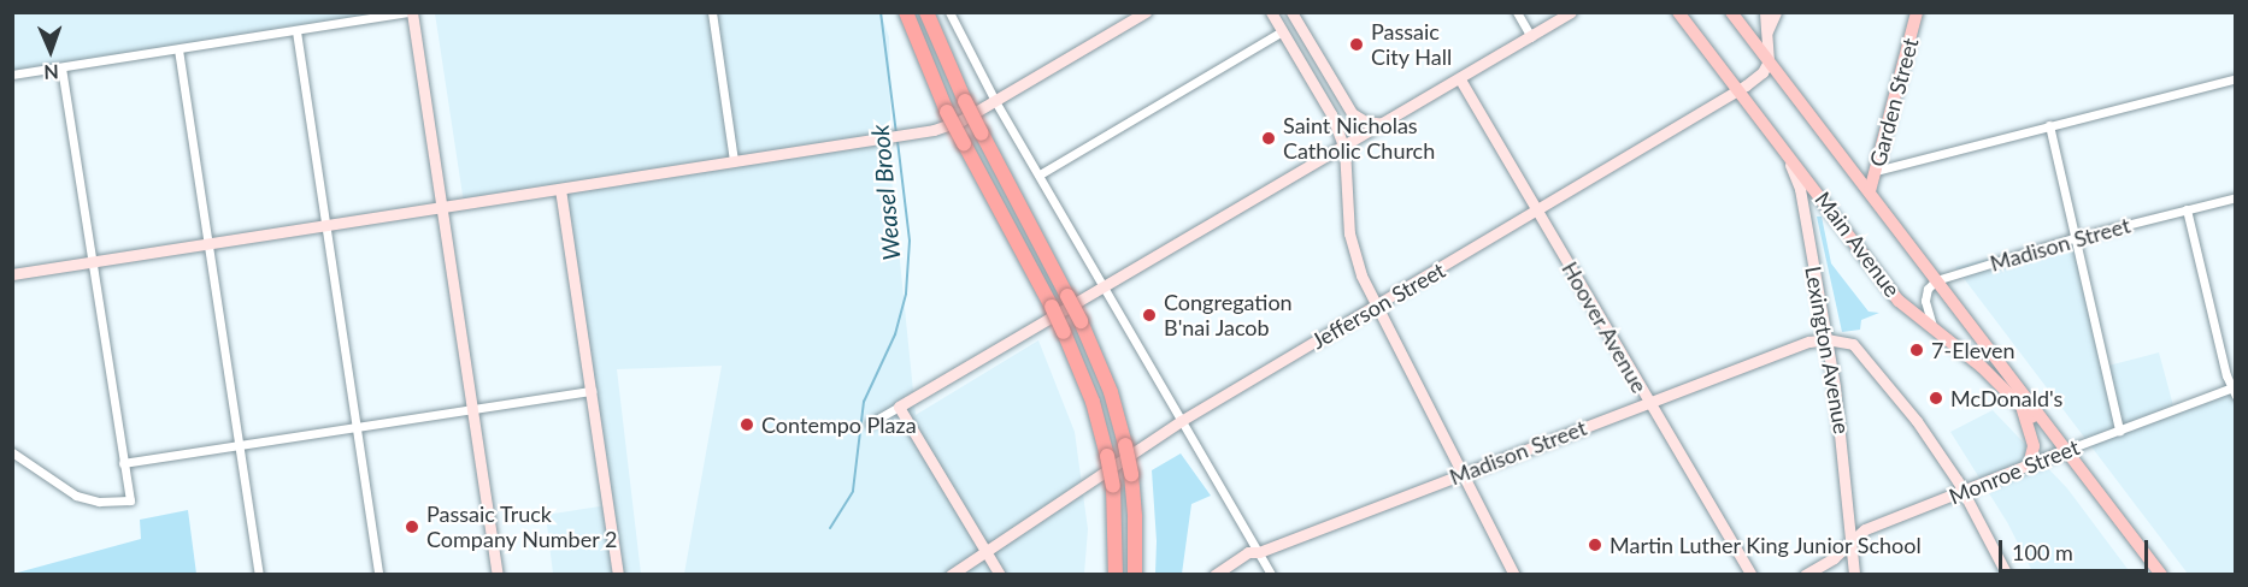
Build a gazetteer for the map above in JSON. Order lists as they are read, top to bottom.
{
  "streets": {
    "main road": ["Garden Street", "Main Avenue"],
    "street": [
      "Madison Street",
      "Jefferson Street",
      "Hoover Avenue",
      "Lexington Avenue",
      "Monroe Street"
    ]
  },
  "crossings": [
    ["Garden Street", "Main Avenue"],
    ["Main Avenue", "Madison Street"],
    ["Main Avenue", "Jefferson Street"],
    ["Main Avenue", "Lexington Avenue"],
    ["Main Avenue", "Monroe Street"],
    ["Madison Street", "Hoover Avenue"],
    ["Madison Street", "Lexington Avenue"],
    ["Madison Street", "Monroe Street"],
    ["Jefferson Street", "Hoover Avenue"],
    ["Lexington Avenue", "Monroe Street"]
  ],
  "water": ["Weasel Brook"],
  "places": [
    "Passaic City Hall",
    "Saint Nicholas Catholic Church",
    "Congregation B'nai Jacob",
    "7-Eleven",
    "McDonald's",
    "Contempo Plaza",
    "Passaic Truck Company Number 2",
    "Martin Luther King Junior School"
  ],
  "scale_bar": "100 m",
  "north": "bottom"
}
